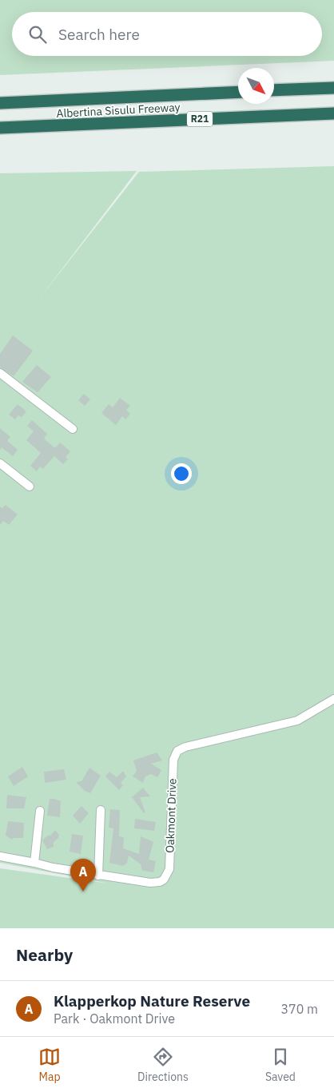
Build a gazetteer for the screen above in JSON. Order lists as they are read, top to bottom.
{
  "streets": {
    "highway": ["Albertina Sisulu Freeway", "R21"],
    "street": ["Oakmont Drive"]
  },
  "north": "bottom right",
  "page": {
    "search": "Search here",
    "pins": "A",
    "heading": "Nearby",
    "list": [
      {
        "mark": "A",
        "name": "Klapperkop Nature Reserve",
        "note": "Park · Oakmont Drive",
        "value": "370 m"
      }
    ],
    "nav": ["Map", "Directions", "Saved"]
  }
}
